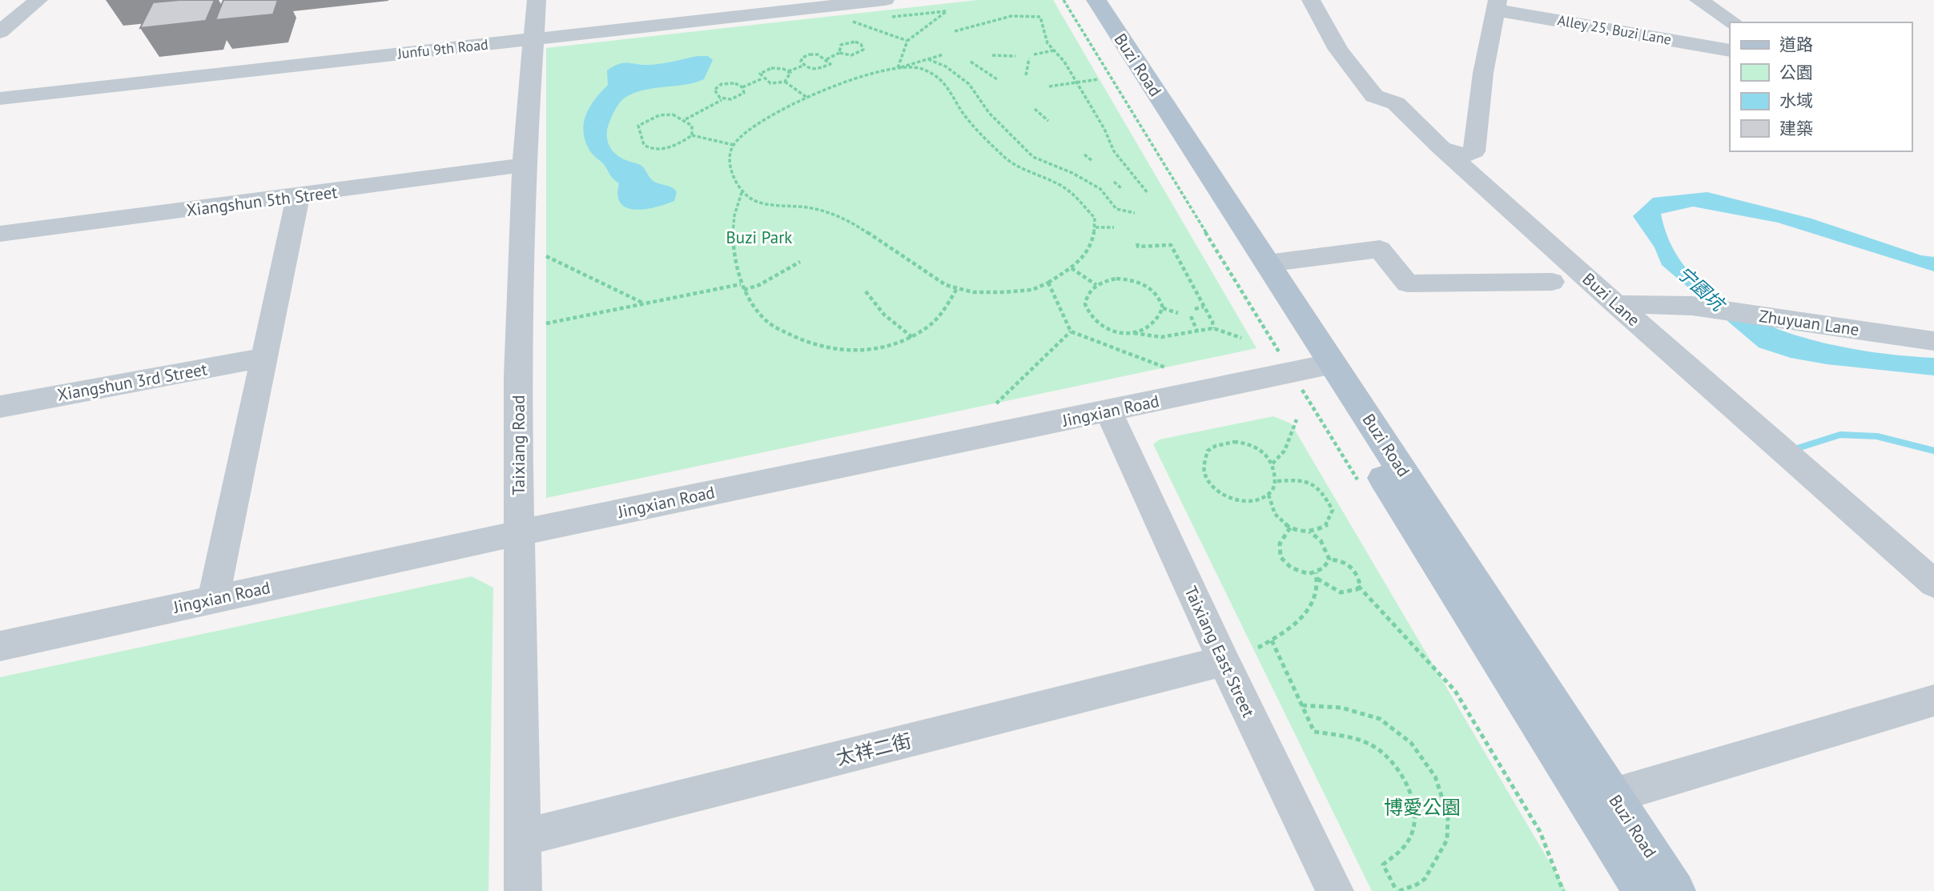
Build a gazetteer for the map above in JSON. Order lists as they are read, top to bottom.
{
  "streets": {
    "main road": ["Buzi Road"],
    "street": [
      "Alley 25, Buzi Lane",
      "Junfu 9th Road",
      "Xiangshun 5th Street",
      "Buzi Lane",
      "Zhuyuan Lane",
      "Xiangshun 3rd Street",
      "Jingxian Road",
      "Taixiang Road",
      "Taixiang East Street",
      "太祥二街"
    ]
  },
  "crossings": [
    ["Alley 25, Buzi Lane", "Buzi Lane"],
    ["Junfu 9th Road", "Taixiang Road"],
    ["Buzi Road", "Jingxian Road"],
    ["Xiangshun 5th Street", "Taixiang Road"],
    ["Buzi Lane", "Zhuyuan Lane"],
    ["Jingxian Road", "Taixiang Road"],
    ["Jingxian Road", "Taixiang East Street"],
    ["Taixiang Road", "太祥二街"],
    ["Taixiang East Street", "太祥二街"]
  ],
  "water": ["宁園坑"],
  "parks": ["Buzi Park", "博愛公園"],
  "legend": [
    "道路",
    "公園",
    "水域",
    "建築"
  ]
}
